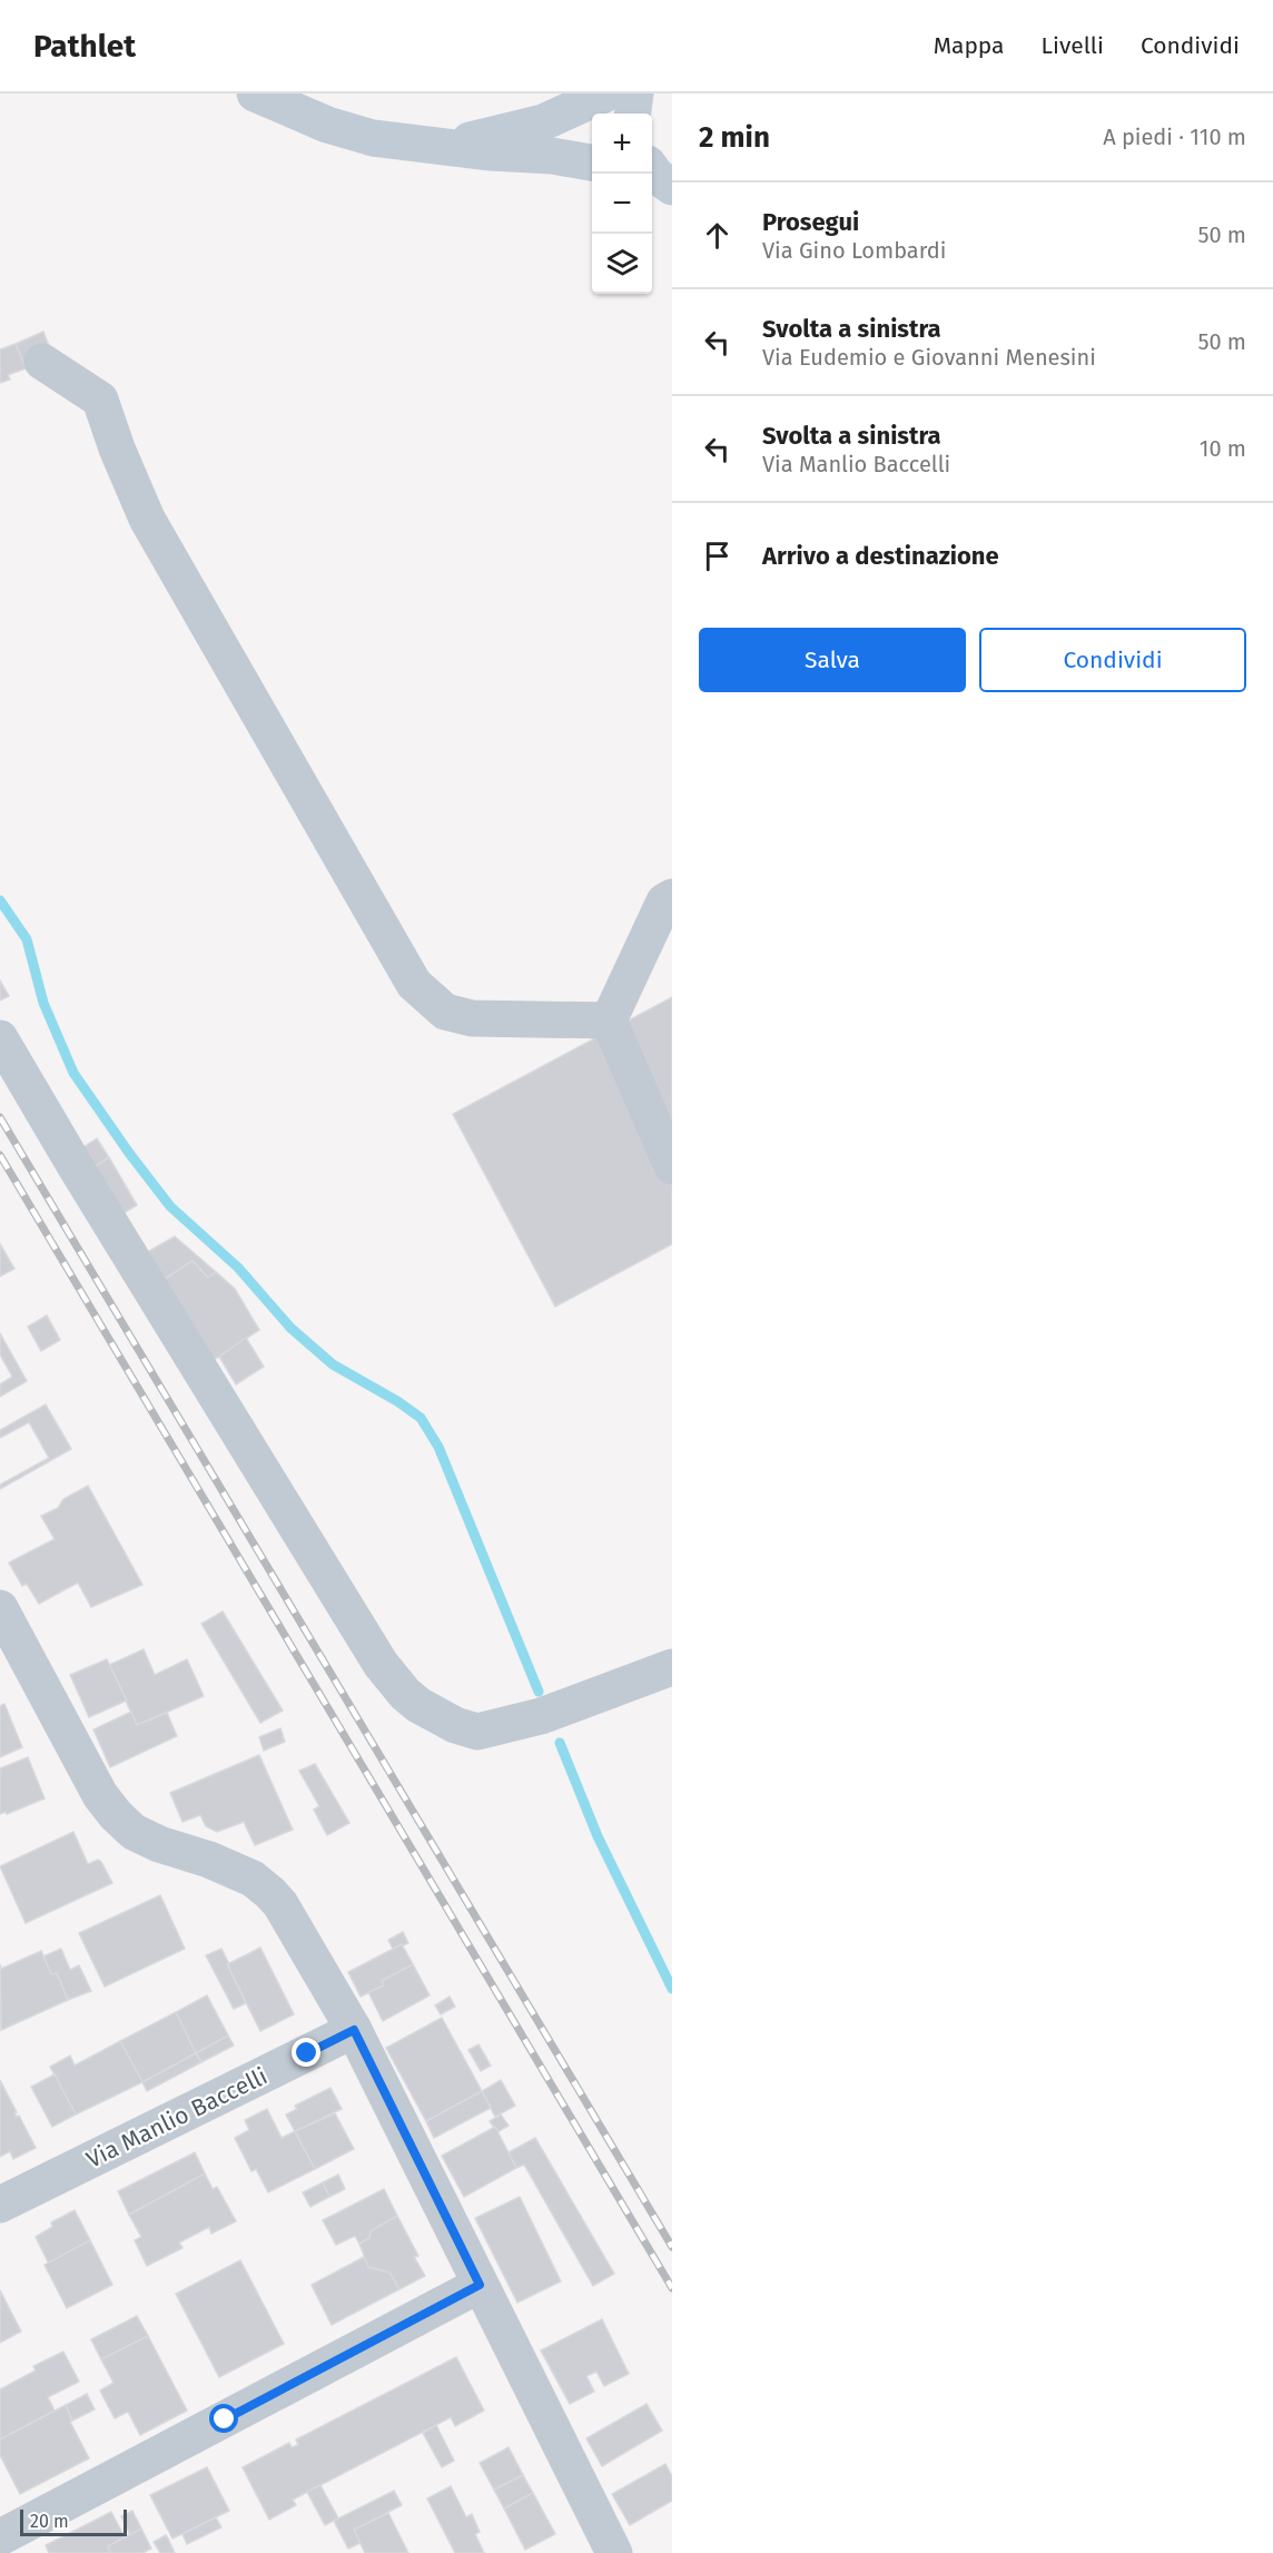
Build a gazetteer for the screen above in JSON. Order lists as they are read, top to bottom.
{
  "streets": {
    "street": ["Via Manlio Baccelli"]
  },
  "scale_bar": "20 m",
  "page": {
    "header": "Pathlet",
    "nav": ["Mappa", "Livelli", "Condividi"],
    "heading": ["2 min", "A piedi · 110 m"],
    "map_buttons": ["+", "−"],
    "list": [
      ["Prosegui", "Via Gino Lombardi", "50 m"],
      ["Svolta a sinistra", "Via Eudemio e Giovanni Menesini", "50 m"],
      ["Svolta a sinistra", "Via Manlio Baccelli", "10 m"],
      "Arrivo a destinazione"
    ],
    "buttons": ["Salva", "Condividi"],
    "scale": "20 m"
  }
}
